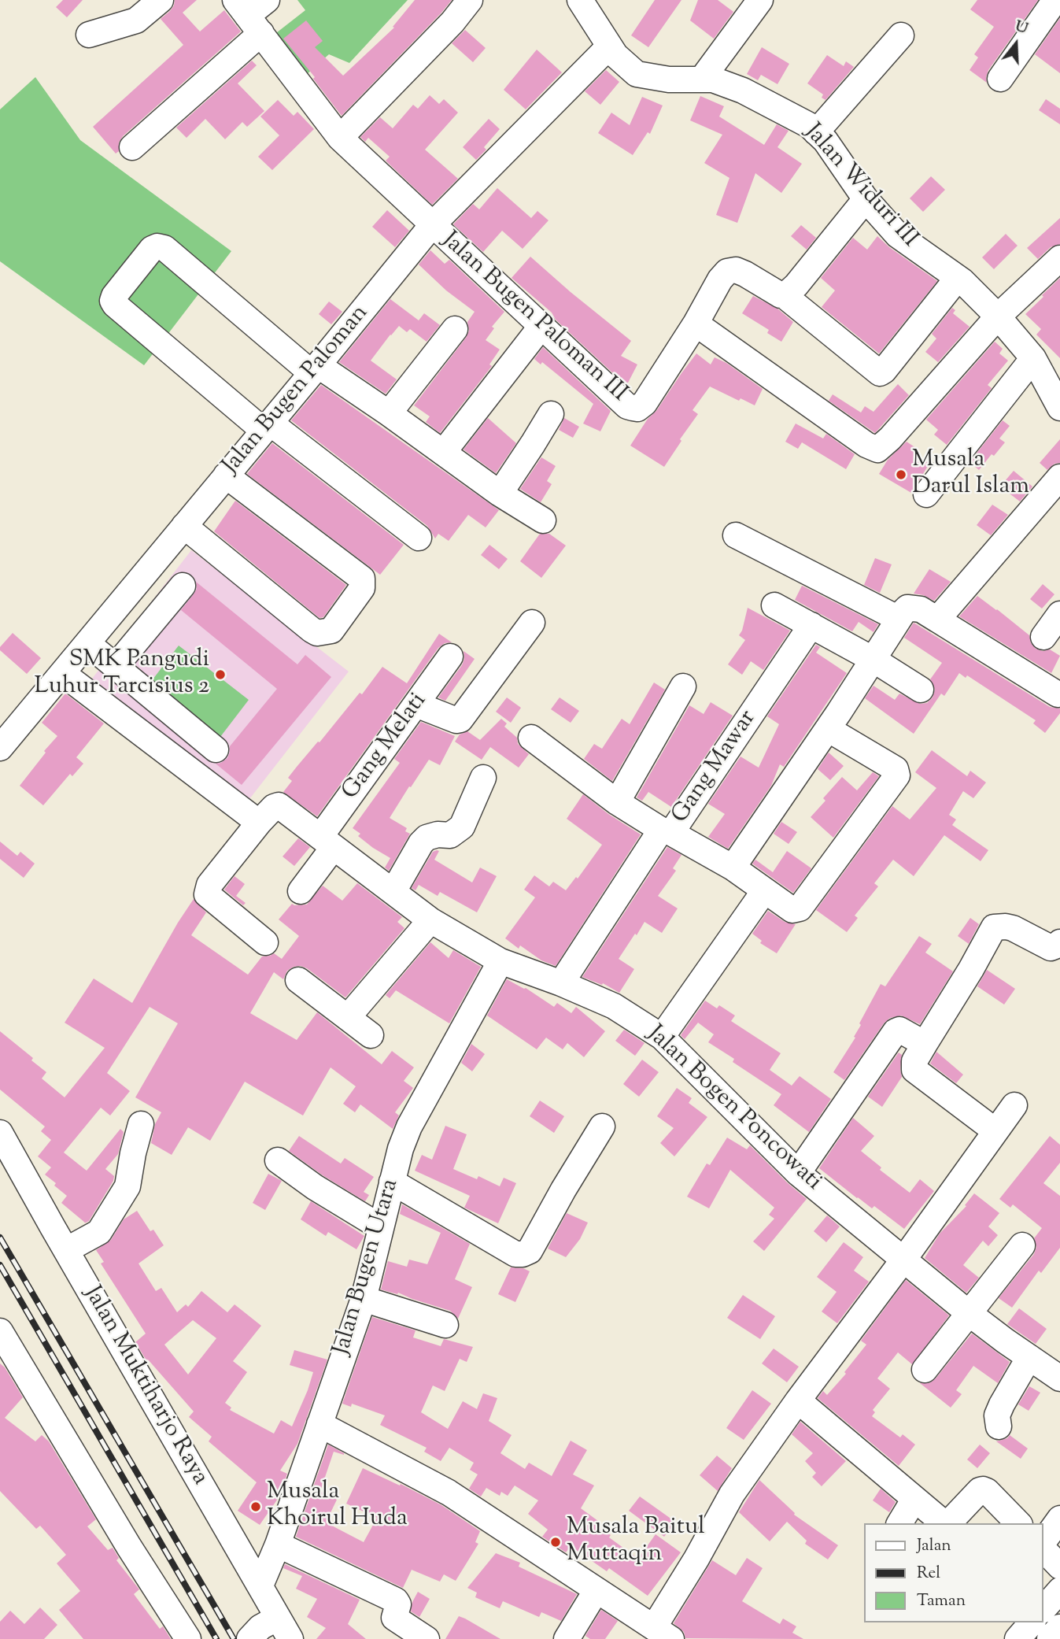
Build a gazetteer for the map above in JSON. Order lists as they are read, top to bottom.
{
  "streets": {
    "street": [
      "Jalan Widuri III",
      "Jalan Bugen Paloman III",
      "Jalan Bugen Paloman",
      "Gang Melati",
      "Gang Mawar",
      "Jalan Bogen Poncowati",
      "Jalan Bugen Utara",
      "Jalan Muktiharjo Raya"
    ]
  },
  "crossings": [
    ["Jalan Widuri III", "Jalan Bugen Paloman"],
    ["Jalan Bugen Paloman III", "Jalan Bugen Paloman"],
    ["Jalan Bugen Paloman", "Jalan Bogen Poncowati"],
    ["Gang Melati", "Jalan Bogen Poncowati"],
    ["Gang Mawar", "Jalan Bogen Poncowati"],
    ["Jalan Bogen Poncowati", "Jalan Bugen Utara"],
    ["Jalan Bugen Utara", "Jalan Muktiharjo Raya"]
  ],
  "places": [
    "Musala Darul Islam",
    "SMK Pangudi Luhur Tarcisius 2",
    "Musala Khoirul Huda",
    "Musala Baitul Muttaqin"
  ],
  "legend": ["Jalan", "Rel", "Taman"],
  "north": "top"
}
